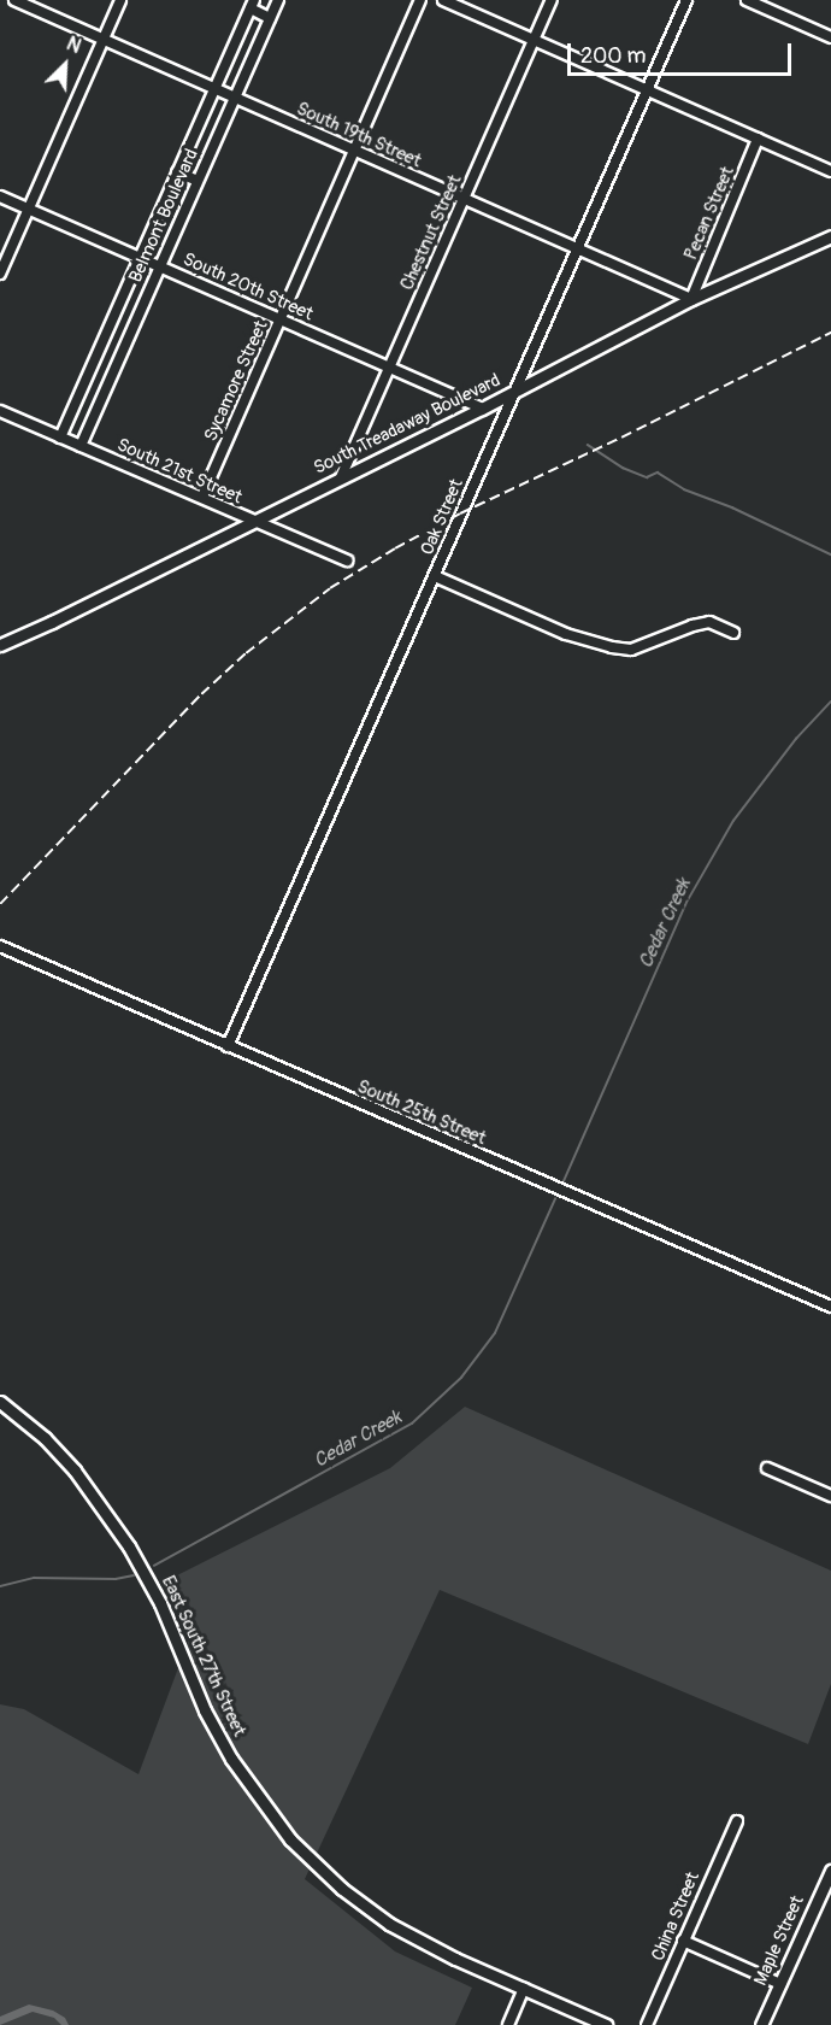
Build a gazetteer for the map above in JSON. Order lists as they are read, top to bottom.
{
  "streets": {
    "main road": ["South Treadaway Boulevard", "East South 27th Street", "Maple Street"],
    "street": [
      "South 19th Street",
      "Pecan Street",
      "Belmont Boulevard",
      "Chestnut Street",
      "South 20th Street",
      "Sycamore Street",
      "South 21st Street",
      "Oak Street",
      "South 25th Street",
      "China Street"
    ]
  },
  "crossings": [
    ["South 19th Street", "Pecan Street"],
    ["South 19th Street", "Belmont Boulevard"],
    ["South 19th Street", "Chestnut Street"],
    ["South 19th Street", "Sycamore Street"],
    ["South 19th Street", "South Treadaway Boulevard"],
    ["South 19th Street", "Oak Street"],
    ["Pecan Street", "South Treadaway Boulevard"],
    ["Belmont Boulevard", "South 20th Street"],
    ["Belmont Boulevard", "South 21st Street"],
    ["Chestnut Street", "South 20th Street"],
    ["Chestnut Street", "South Treadaway Boulevard"],
    ["South 20th Street", "Sycamore Street"],
    ["South 20th Street", "South Treadaway Boulevard"],
    ["Sycamore Street", "South 21st Street"],
    ["South Treadaway Boulevard", "South 21st Street"],
    ["South Treadaway Boulevard", "Oak Street"],
    ["Oak Street", "South 25th Street"]
  ],
  "water": ["Cedar Creek"],
  "scale_bar": "200 m",
  "north": "top right"
}
